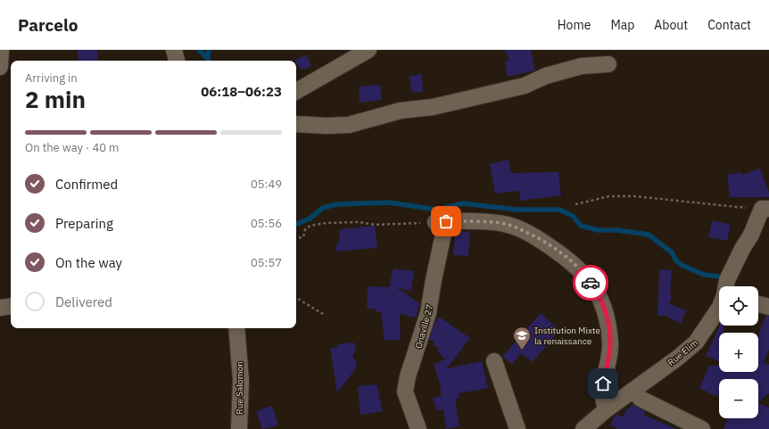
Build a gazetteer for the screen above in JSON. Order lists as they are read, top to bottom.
{
  "streets": {
    "street": ["Onaville 27", "Rue Elim", "Rue Salomon"]
  },
  "places": {
    "school or university": ["Institution Mixte la renaissance"]
  },
  "page": {
    "header": "Parcelo",
    "nav": [
      "Home",
      "Map",
      "About",
      "Contact"
    ],
    "heading": ["2 min", "Arriving in", "06:18–06:23"],
    "bar": "On the way · 40 m",
    "list": [
      ["Confirmed", "05:49"],
      ["Preparing", "05:56"],
      ["On the way", "05:57"],
      "Delivered"
    ],
    "map_buttons": ["+", "−"]
  }
}
